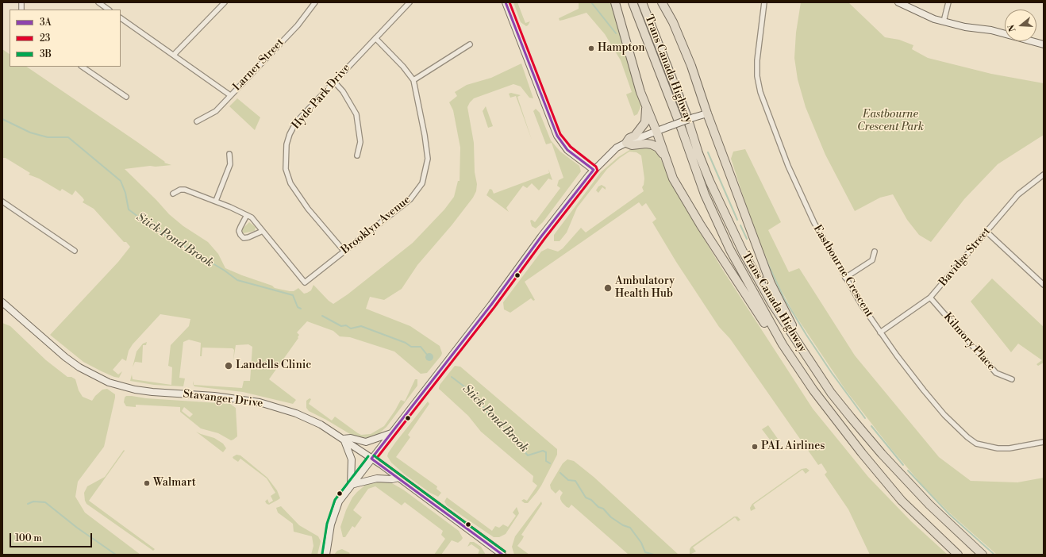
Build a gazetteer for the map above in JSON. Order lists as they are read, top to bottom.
{
  "streets": {
    "highway": ["Trans Canada Highway"],
    "street": [
      "Larner Street",
      "Hyde Park Drive",
      "Brooklyn Avenue",
      "Bavidge Street",
      "Eastbourne Crescent",
      "Kilmory Place",
      "Stavanger Drive"
    ]
  },
  "crossings": [
    ["Hyde Park Drive", "Brooklyn Avenue"],
    ["Bavidge Street", "Eastbourne Crescent"],
    ["Bavidge Street", "Kilmory Place"]
  ],
  "water": ["Stick Pond Brook"],
  "parks": ["Eastbourne Crescent Park"],
  "places": [
    "Hampton",
    "Ambulatory Health Hub",
    "Landells Clinic",
    "PAL Airlines",
    "Walmart"
  ],
  "lines": ["transit line 3A", "transit line 23", "transit line 3B"],
  "legend": ["3A", "23", "3B"],
  "scale_bar": "100 m",
  "north": "left"
}
